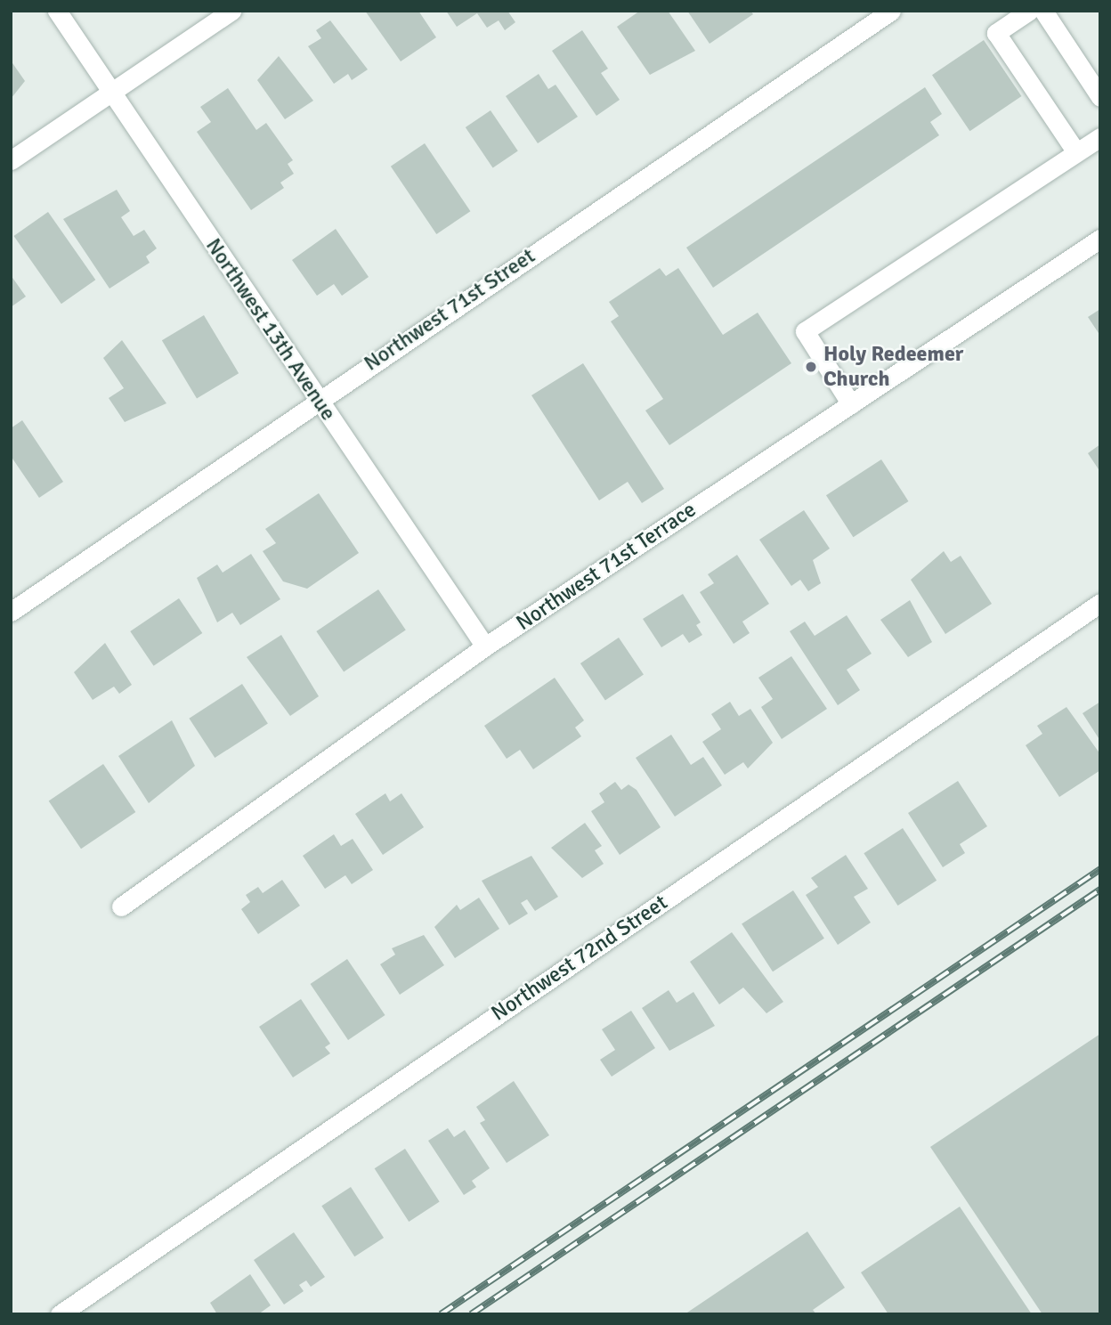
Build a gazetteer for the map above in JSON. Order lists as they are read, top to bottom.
{
  "streets": {
    "street": [
      "Northwest 71st Street",
      "Northwest 13th Avenue",
      "Northwest 71st Terrace",
      "Northwest 72nd Street"
    ]
  },
  "crossings": [
    ["Northwest 71st Street", "Northwest 13th Avenue"],
    ["Northwest 13th Avenue", "Northwest 71st Terrace"]
  ],
  "places": ["Holy Redeemer Church"]
}
